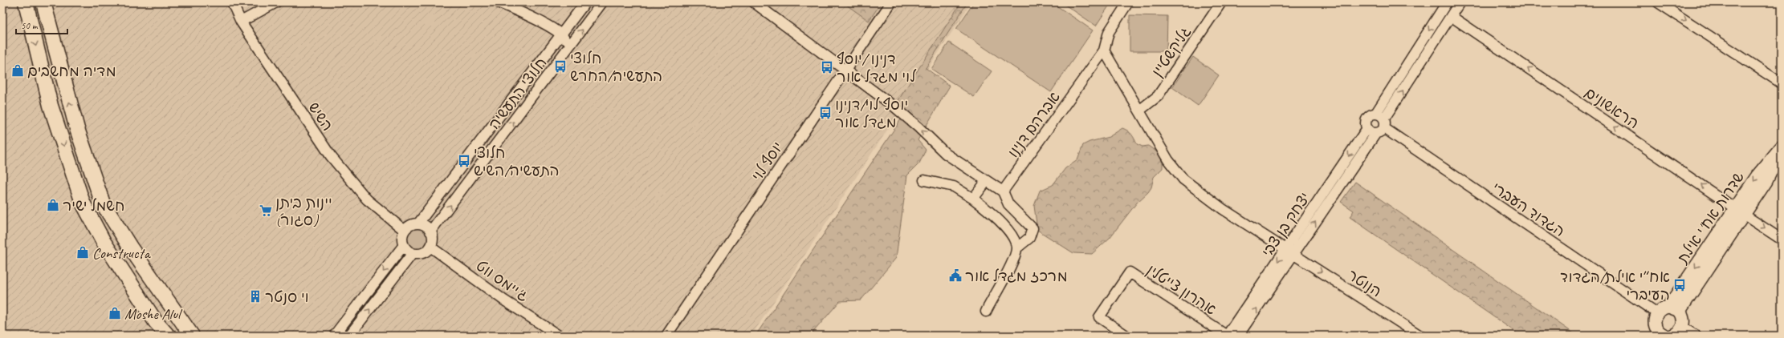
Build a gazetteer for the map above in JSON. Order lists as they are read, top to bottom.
{
  "streets": {
    "main road": ["שדרות אח\"י אילת"],
    "street": [
      "גליקשטיין",
      "חלוצי התעשיה",
      "הראשונים",
      "השיש",
      "אברהם דנינו",
      "יוסף לוי",
      "הגדוד העברי",
      "יצחק בן צבי",
      "ג'יימס ווט",
      "הנוטר",
      "אהרון צייטלין"
    ]
  },
  "crossings": [
    ["חלוצי התעשיה", "השיש"],
    ["חלוצי התעשיה", "ג'יימס ווט"],
    ["הראשונים", "שדרות אח\"י אילת"],
    ["הראשונים", "יצחק בן צבי"],
    ["השיש", "ג'יימס ווט"],
    ["הגדוד העברי", "שדרות אח\"י אילת"],
    ["הגדוד העברי", "יצחק בן צבי"],
    ["יצחק בן צבי", "הנוטר"],
    ["יצחק בן צבי", "אהרון צייטלין"]
  ],
  "one_way": ["הנוטר"],
  "places": {
    "bus stop": [
      "חלוצי התעשיה/החרש",
      "דנינו /יוסף לוי מגדל אור",
      "יוסף לוי/דנינו מגדל אור",
      "חלוצי התעשיה/השיש",
      "אח״י אילת/הגדוד העיברי"
    ],
    "shop": [
      "מדיה מחשבים",
      "חשמל ישיר",
      "Constructa",
      "Moshe Alul"
    ],
    "supermarket": ["יינות ביתן (סגור)"],
    "public building": ["מרכז מגדל אור"],
    "building": ["וי סנטר"]
  },
  "scale_bar": "50 m"
}
